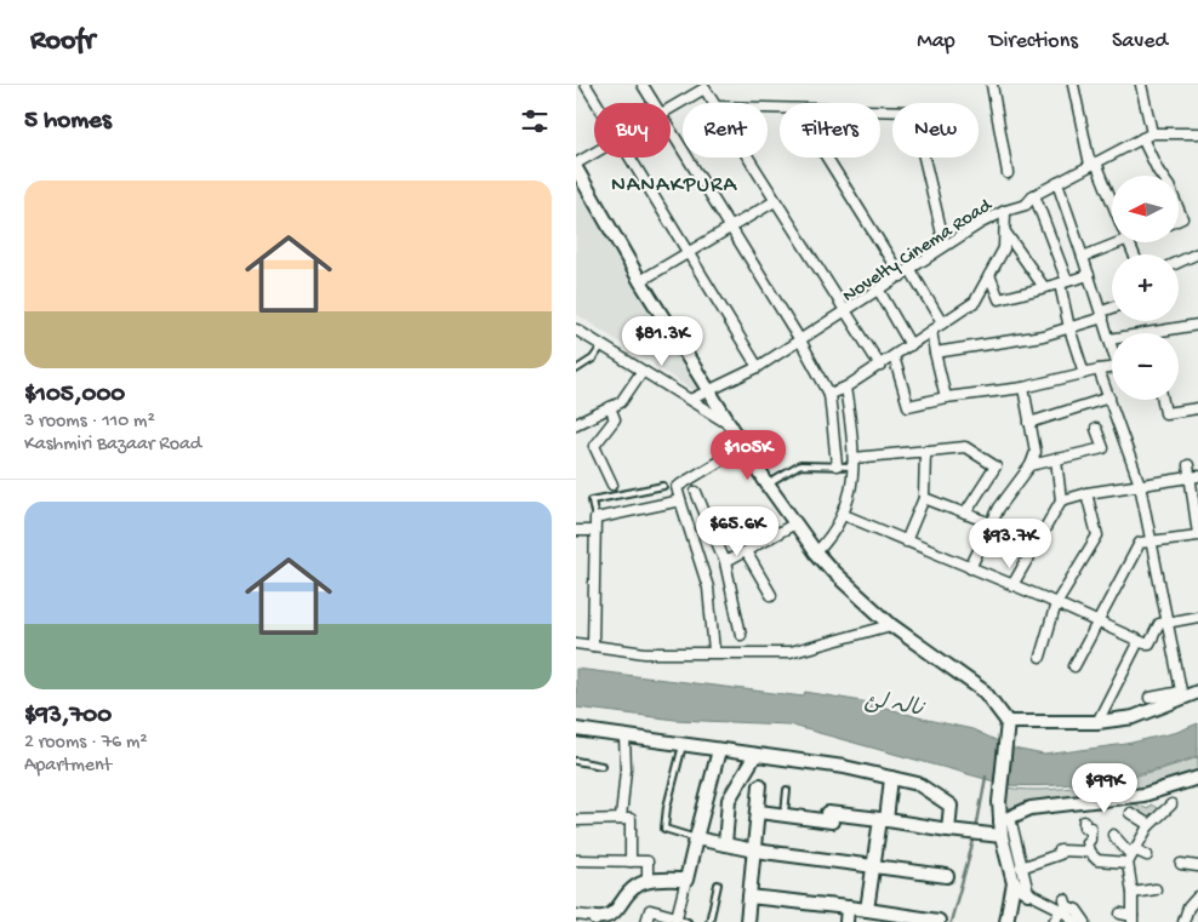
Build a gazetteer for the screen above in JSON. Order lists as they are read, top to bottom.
{
  "streets": {
    "street": ["Novelty Cinema Road"]
  },
  "districts": ["NANAKPURA"],
  "water": ["نالہ لئ"],
  "north": "left",
  "page": {
    "header": "Roofr",
    "nav": ["Map", "Directions", "Saved"],
    "heading": "5 homes",
    "chip": [
      "Buy",
      "Rent",
      "Filters",
      "New"
    ],
    "list": [
      {
        "name": "$105,000",
        "note": "3 rooms · 110 m² · Kashmiri Bazaar Road"
      },
      {
        "name": "$93,700",
        "note": "2 rooms · 76 m² · Apartment"
      }
    ],
    "map_buttons": ["+", "−"],
    "price": [
      "$81.3K",
      "$105K",
      "$65.6K",
      "$93.7K",
      "$99K"
    ]
  }
}
